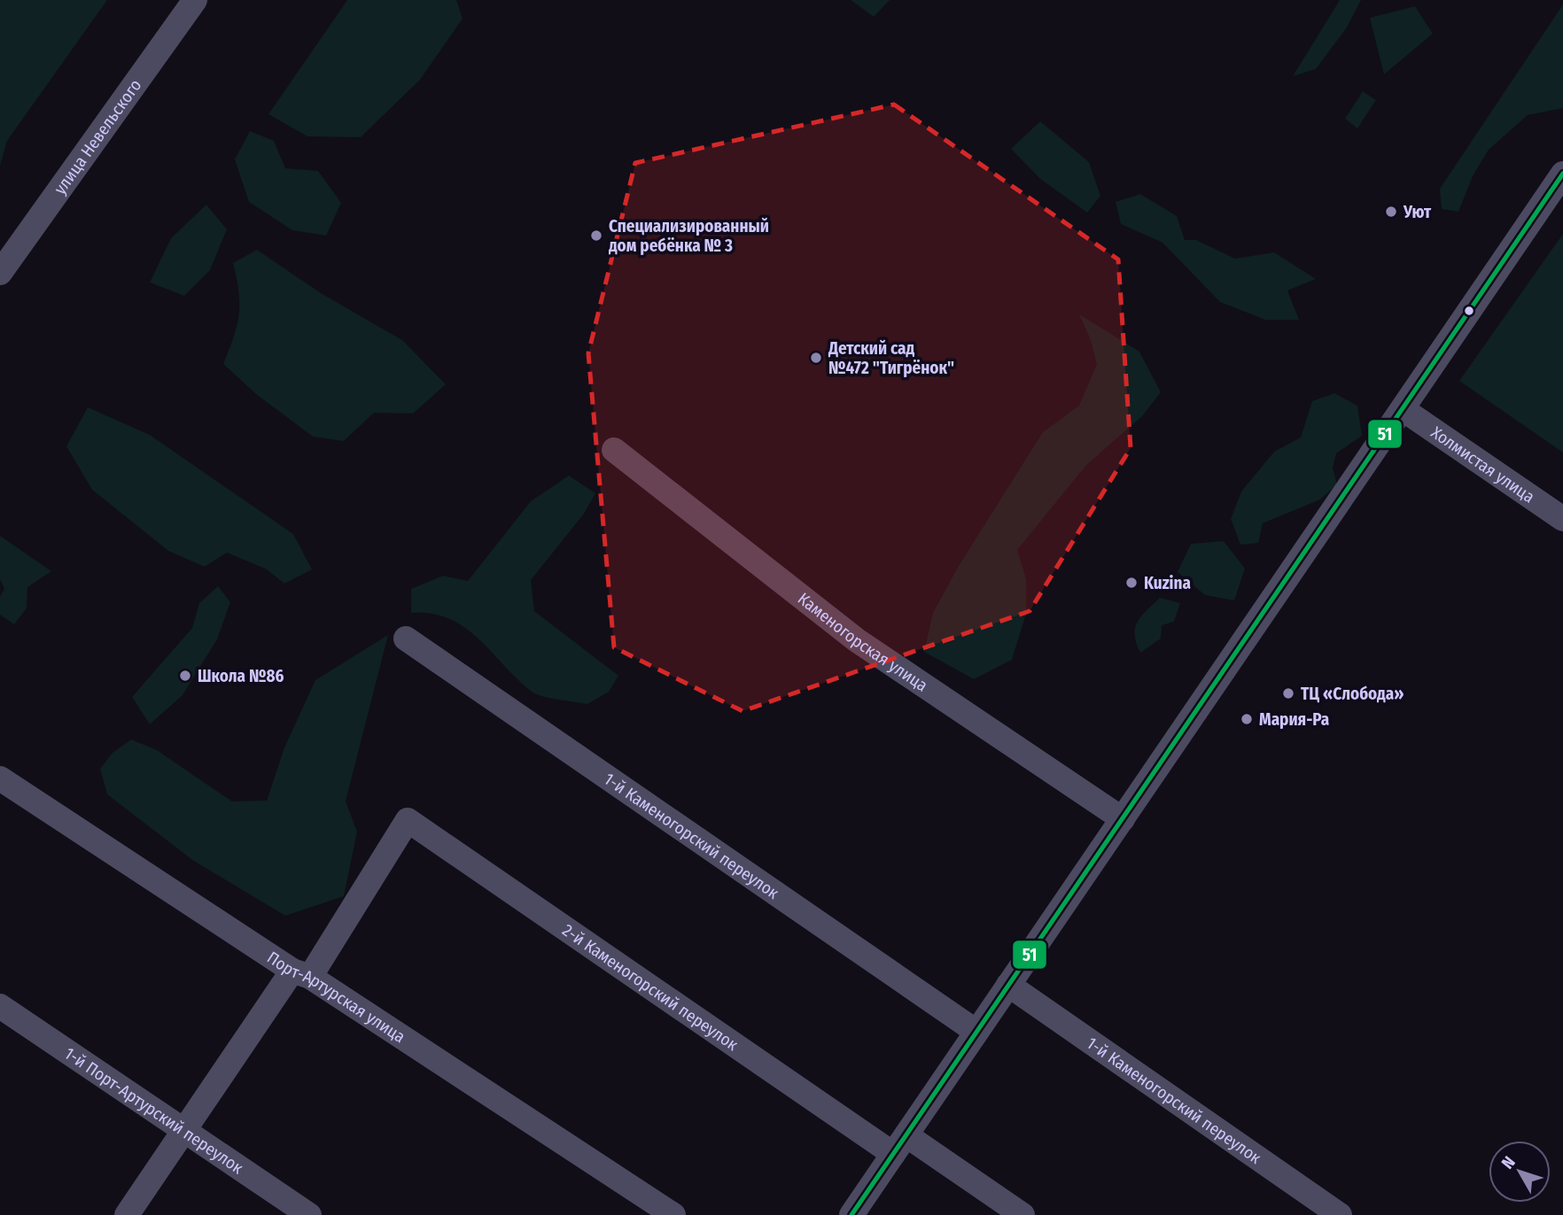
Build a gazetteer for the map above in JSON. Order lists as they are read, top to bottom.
{
  "streets": {
    "street": [
      "улица Невельского",
      "Холмистая улица",
      "Каменогорская улица",
      "1-й Каменогорский переулок",
      "2-й Каменогорский переулок",
      "Порт-Артурская улица",
      "1-й Порт-Артурский переулок"
    ]
  },
  "crossings": [
    ["2-й Каменогорский переулок", "Порт-Артурская улица"]
  ],
  "places": [
    "Уют",
    "Специализированный дом ребёнка № 3",
    "Детский сад №472 \"Тигрёнок\"",
    "Kuzina",
    "Школа №86",
    "ТЦ «Слобода»",
    "Мария-Ра"
  ],
  "lines": ["transit line 51"],
  "north": "top left"
}
